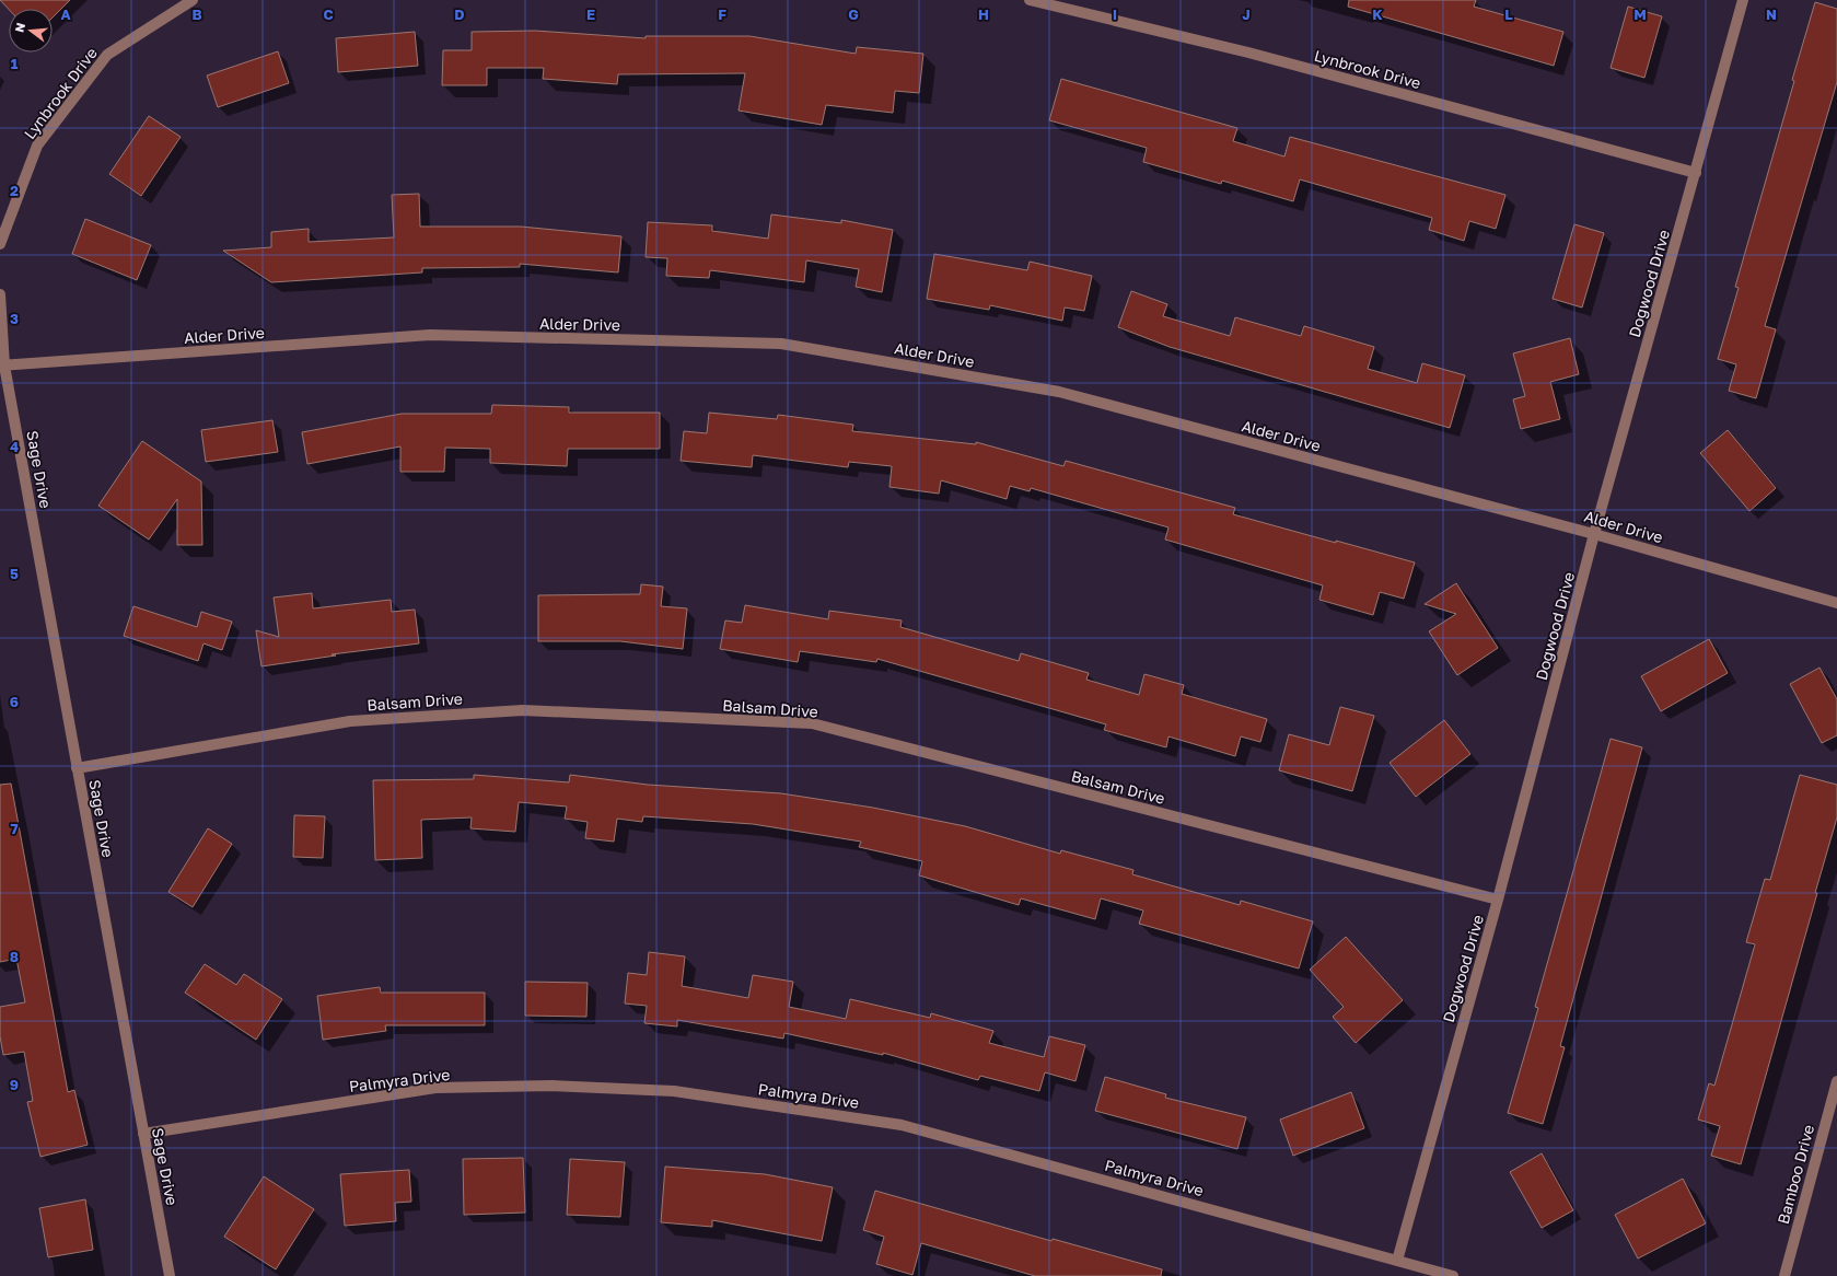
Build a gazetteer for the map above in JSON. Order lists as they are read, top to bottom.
{
  "streets": {
    "street": [
      "Lynbrook Drive",
      "Dogwood Drive",
      "Alder Drive",
      "Sage Drive",
      "Balsam Drive",
      "Palmyra Drive",
      "Bamboo Drive"
    ]
  },
  "crossings": [
    ["Lynbrook Drive", "Dogwood Drive"],
    ["Dogwood Drive", "Alder Drive"],
    ["Dogwood Drive", "Balsam Drive"],
    ["Dogwood Drive", "Palmyra Drive"],
    ["Alder Drive", "Sage Drive"],
    ["Sage Drive", "Balsam Drive"],
    ["Sage Drive", "Palmyra Drive"]
  ],
  "north": "left",
  "grid": {
    "columns": [
      "A",
      "B",
      "C",
      "D",
      "E",
      "F",
      "G",
      "H",
      "I",
      "J",
      "K",
      "L",
      "M",
      "N"
    ],
    "rows": [
      "1",
      "2",
      "3",
      "4",
      "5",
      "6",
      "7",
      "8",
      "9"
    ]
  }
}
